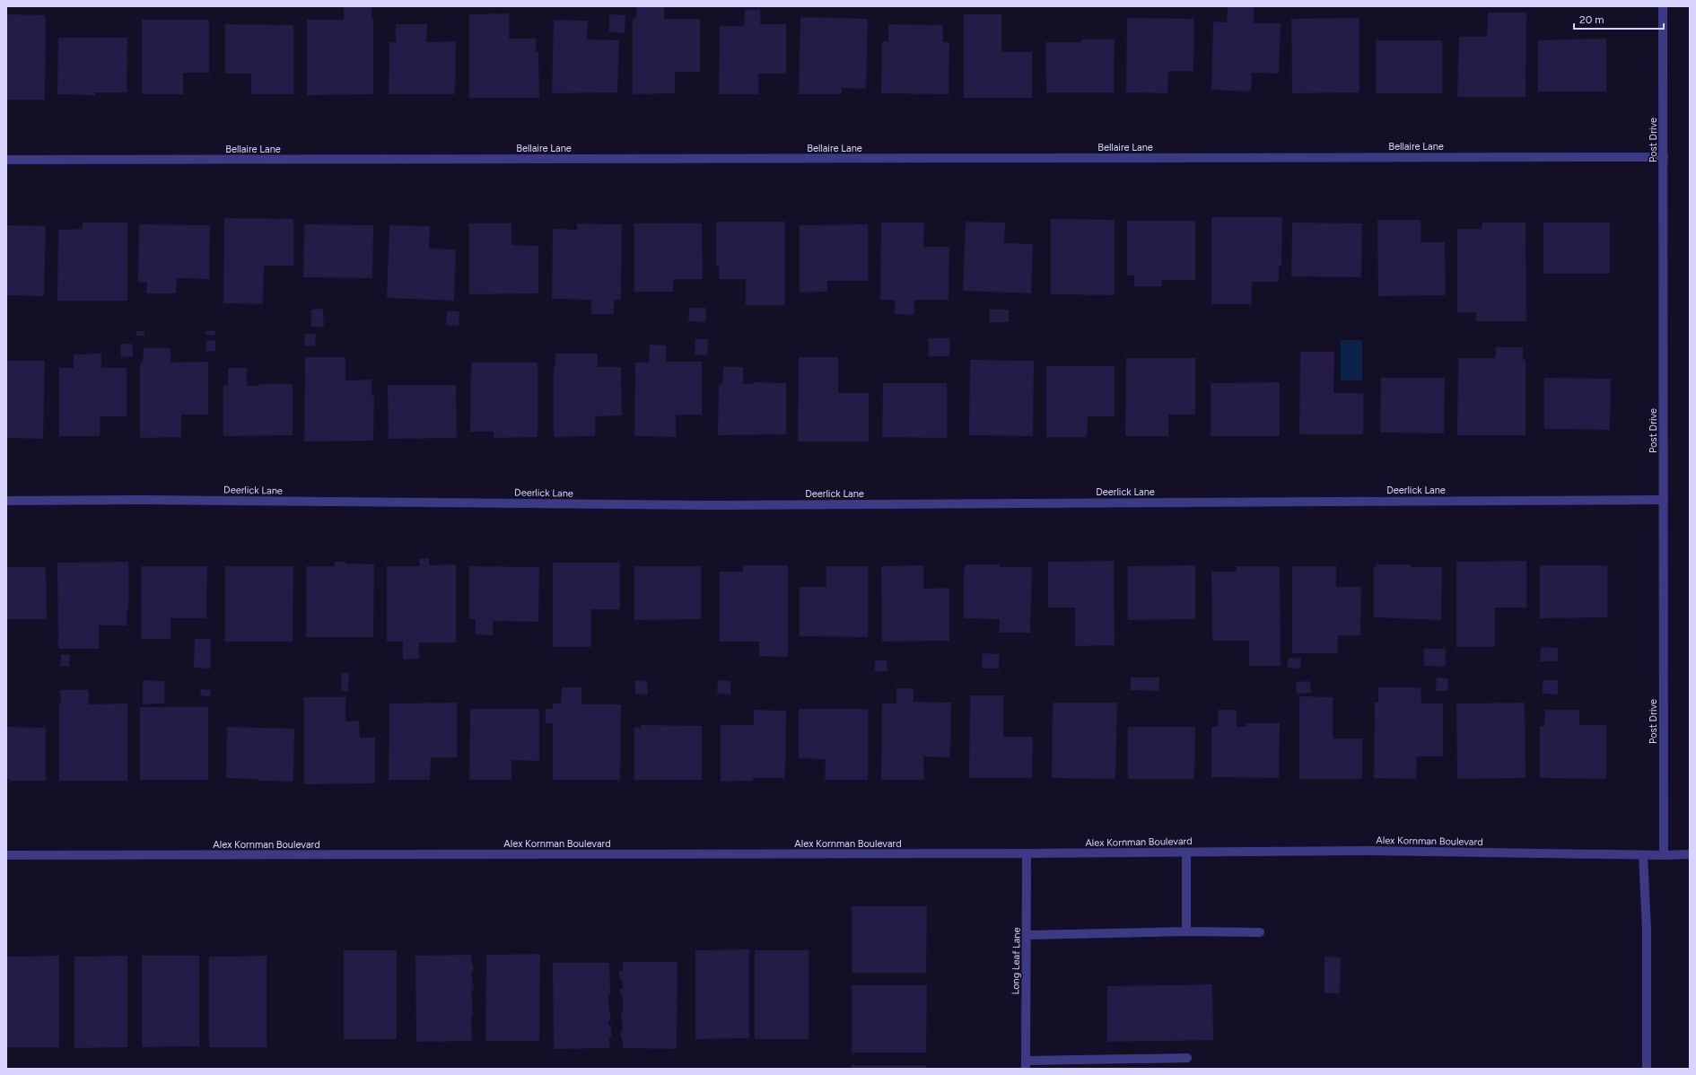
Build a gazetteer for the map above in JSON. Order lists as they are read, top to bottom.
{
  "streets": {
    "street": [
      "Post Drive",
      "Bellaire Lane",
      "Deerlick Lane",
      "Alex Kornman Boulevard",
      "Long Leaf Lane"
    ]
  },
  "crossings": [
    ["Post Drive", "Bellaire Lane"],
    ["Post Drive", "Deerlick Lane"],
    ["Post Drive", "Alex Kornman Boulevard"],
    ["Alex Kornman Boulevard", "Long Leaf Lane"]
  ],
  "scale_bar": "20 m"
}
